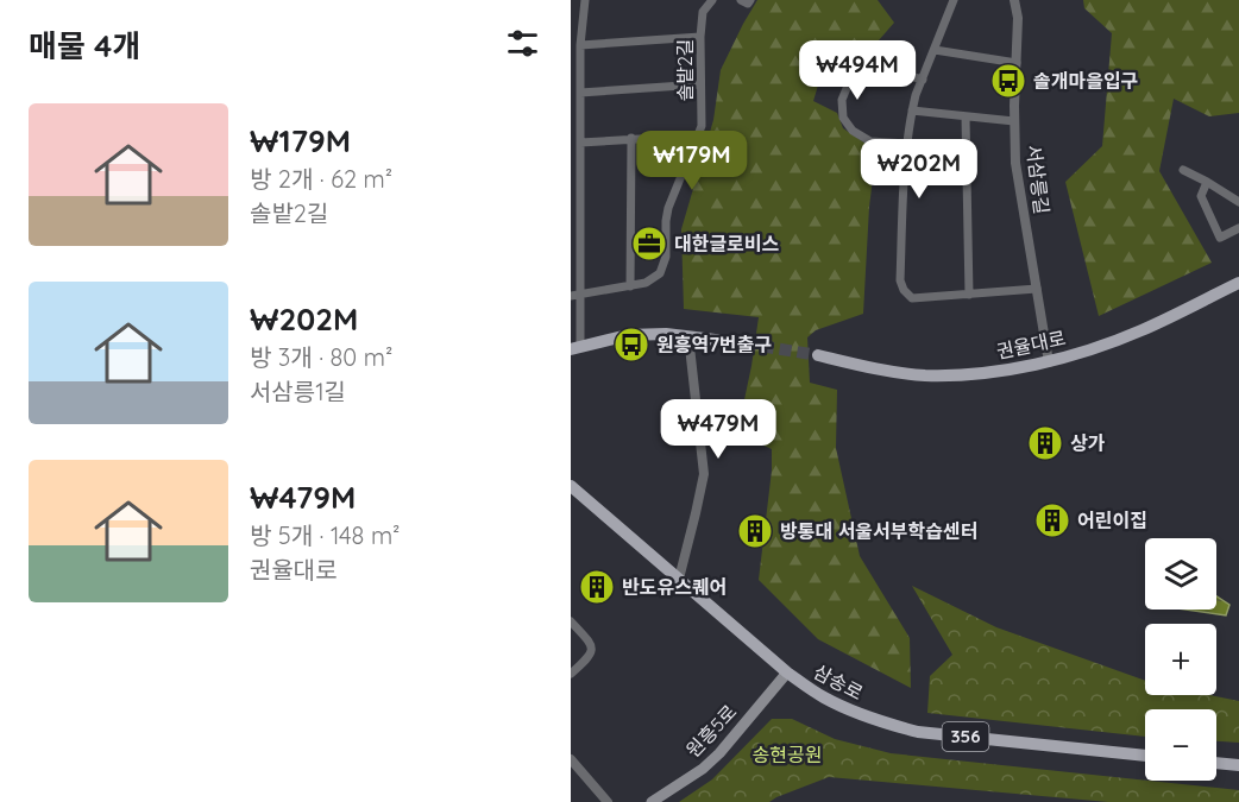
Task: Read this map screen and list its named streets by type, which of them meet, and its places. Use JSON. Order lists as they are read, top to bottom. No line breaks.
{"streets":{"main road":["권율대로","삼송로","원흥5로","356"],"street":["솔밭2길","서삼릉길"]},"crossings":[["서삼릉길","권율대로"],["삼송로","원흥5로"]],"parks":["송현공원"],"places":{"bus stop":["솔개마을입구","원흥역7번출구"],"office":["대한글로비스"],"building":["상가","어린이집","방통대 서울서부학습센터","반도유스퀘어"]},"page":{"heading":"매물 4개","price":["₩494M","₩179M","₩202M","₩479M"],"list":[{"name":"₩179M","note":"방 2개 · 62 m² · 솔밭2길"},{"name":"₩202M","note":"방 3개 · 80 m² · 서삼릉1길"},{"name":"₩479M","note":"방 5개 · 148 m² · 권율대로"}],"map_buttons":["+","−"]}}
